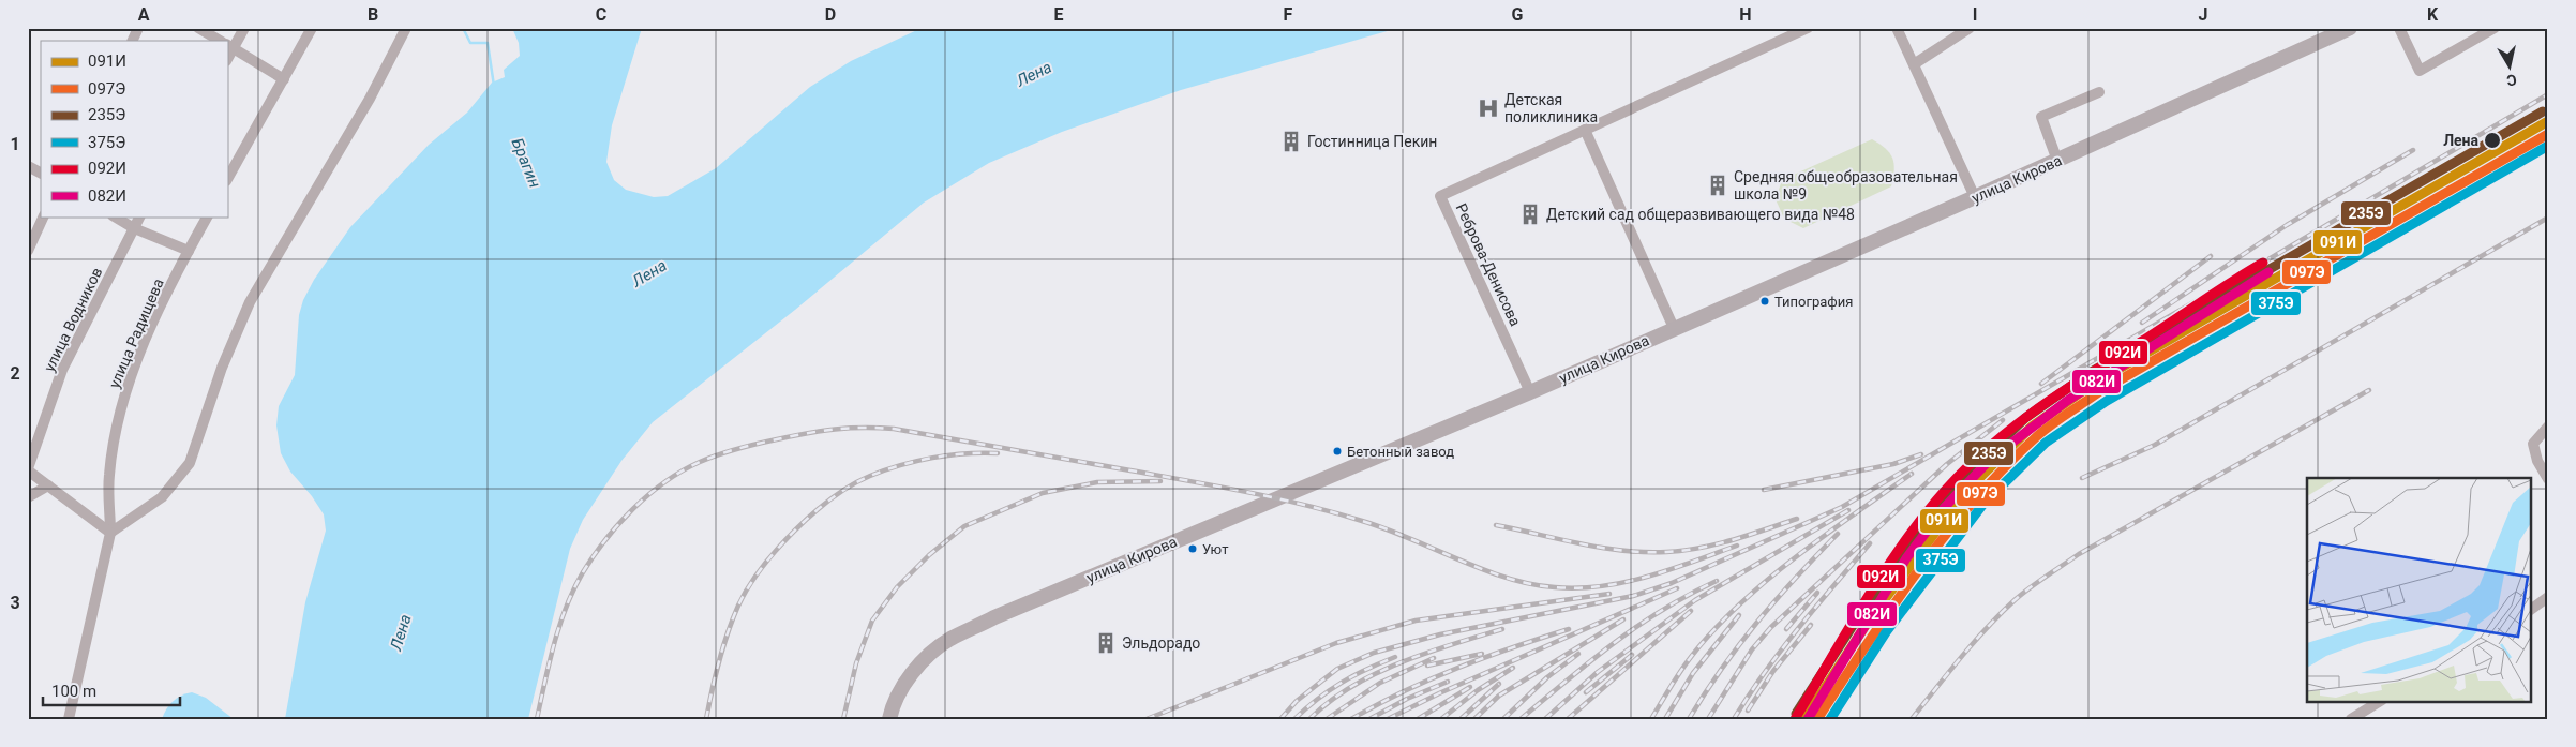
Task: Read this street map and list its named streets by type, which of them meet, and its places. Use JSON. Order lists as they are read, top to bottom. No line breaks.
{"streets":{"main road":["улица Кирова"],"street":["Реброва-Денисова","улица Водников","улица Радищева"]},"crossings":[["улица Кирова","Реброва-Денисова"]],"water":["Лена","Брагин"],"places":{"hospital":["Детская поликлиника"],"other":["Лена","Типография","Бетонный завод","Уют"],"building":["Гостинница Пекин","Средняя общеобразовательная школа №9","Детский сад общеразвивающего вида №48","Эльдорадо"]},"lines":["transit line 235Э","transit line 091И","transit line 097Э","transit line 375Э","transit line 092И","transit line 082И"],"legend":["091И","097Э","235Э","375Э","092И","082И"],"scale_bar":"100 m","north":"bottom","grid":{"columns":["A","B","C","D","E","F","G","H","I","J","K"],"rows":["1","2","3"]}}
